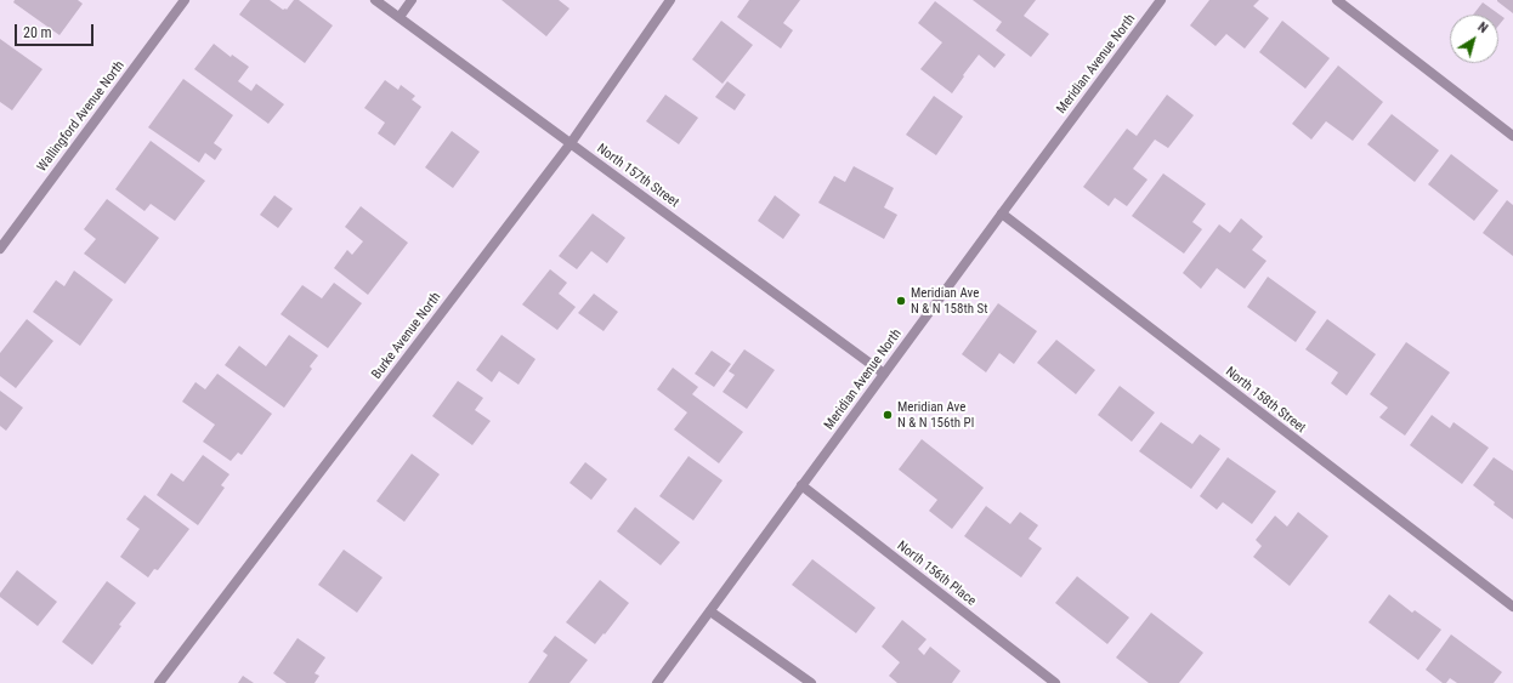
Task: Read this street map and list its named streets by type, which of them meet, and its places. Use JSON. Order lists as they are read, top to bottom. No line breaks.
{"streets":{"street":["Meridian Avenue North","Wallingford Avenue North","North 157th Street","Burke Avenue North","North 158th Street","North 156th Place"]},"crossings":[["Meridian Avenue North","North 157th Street"],["Meridian Avenue North","North 158th Street"],["Meridian Avenue North","North 156th Place"],["North 157th Street","Burke Avenue North"]],"places":["Meridian Ave N & N 158th St","Meridian Ave N & N 156th Pl"],"scale_bar":"20 m","north":"top right"}
